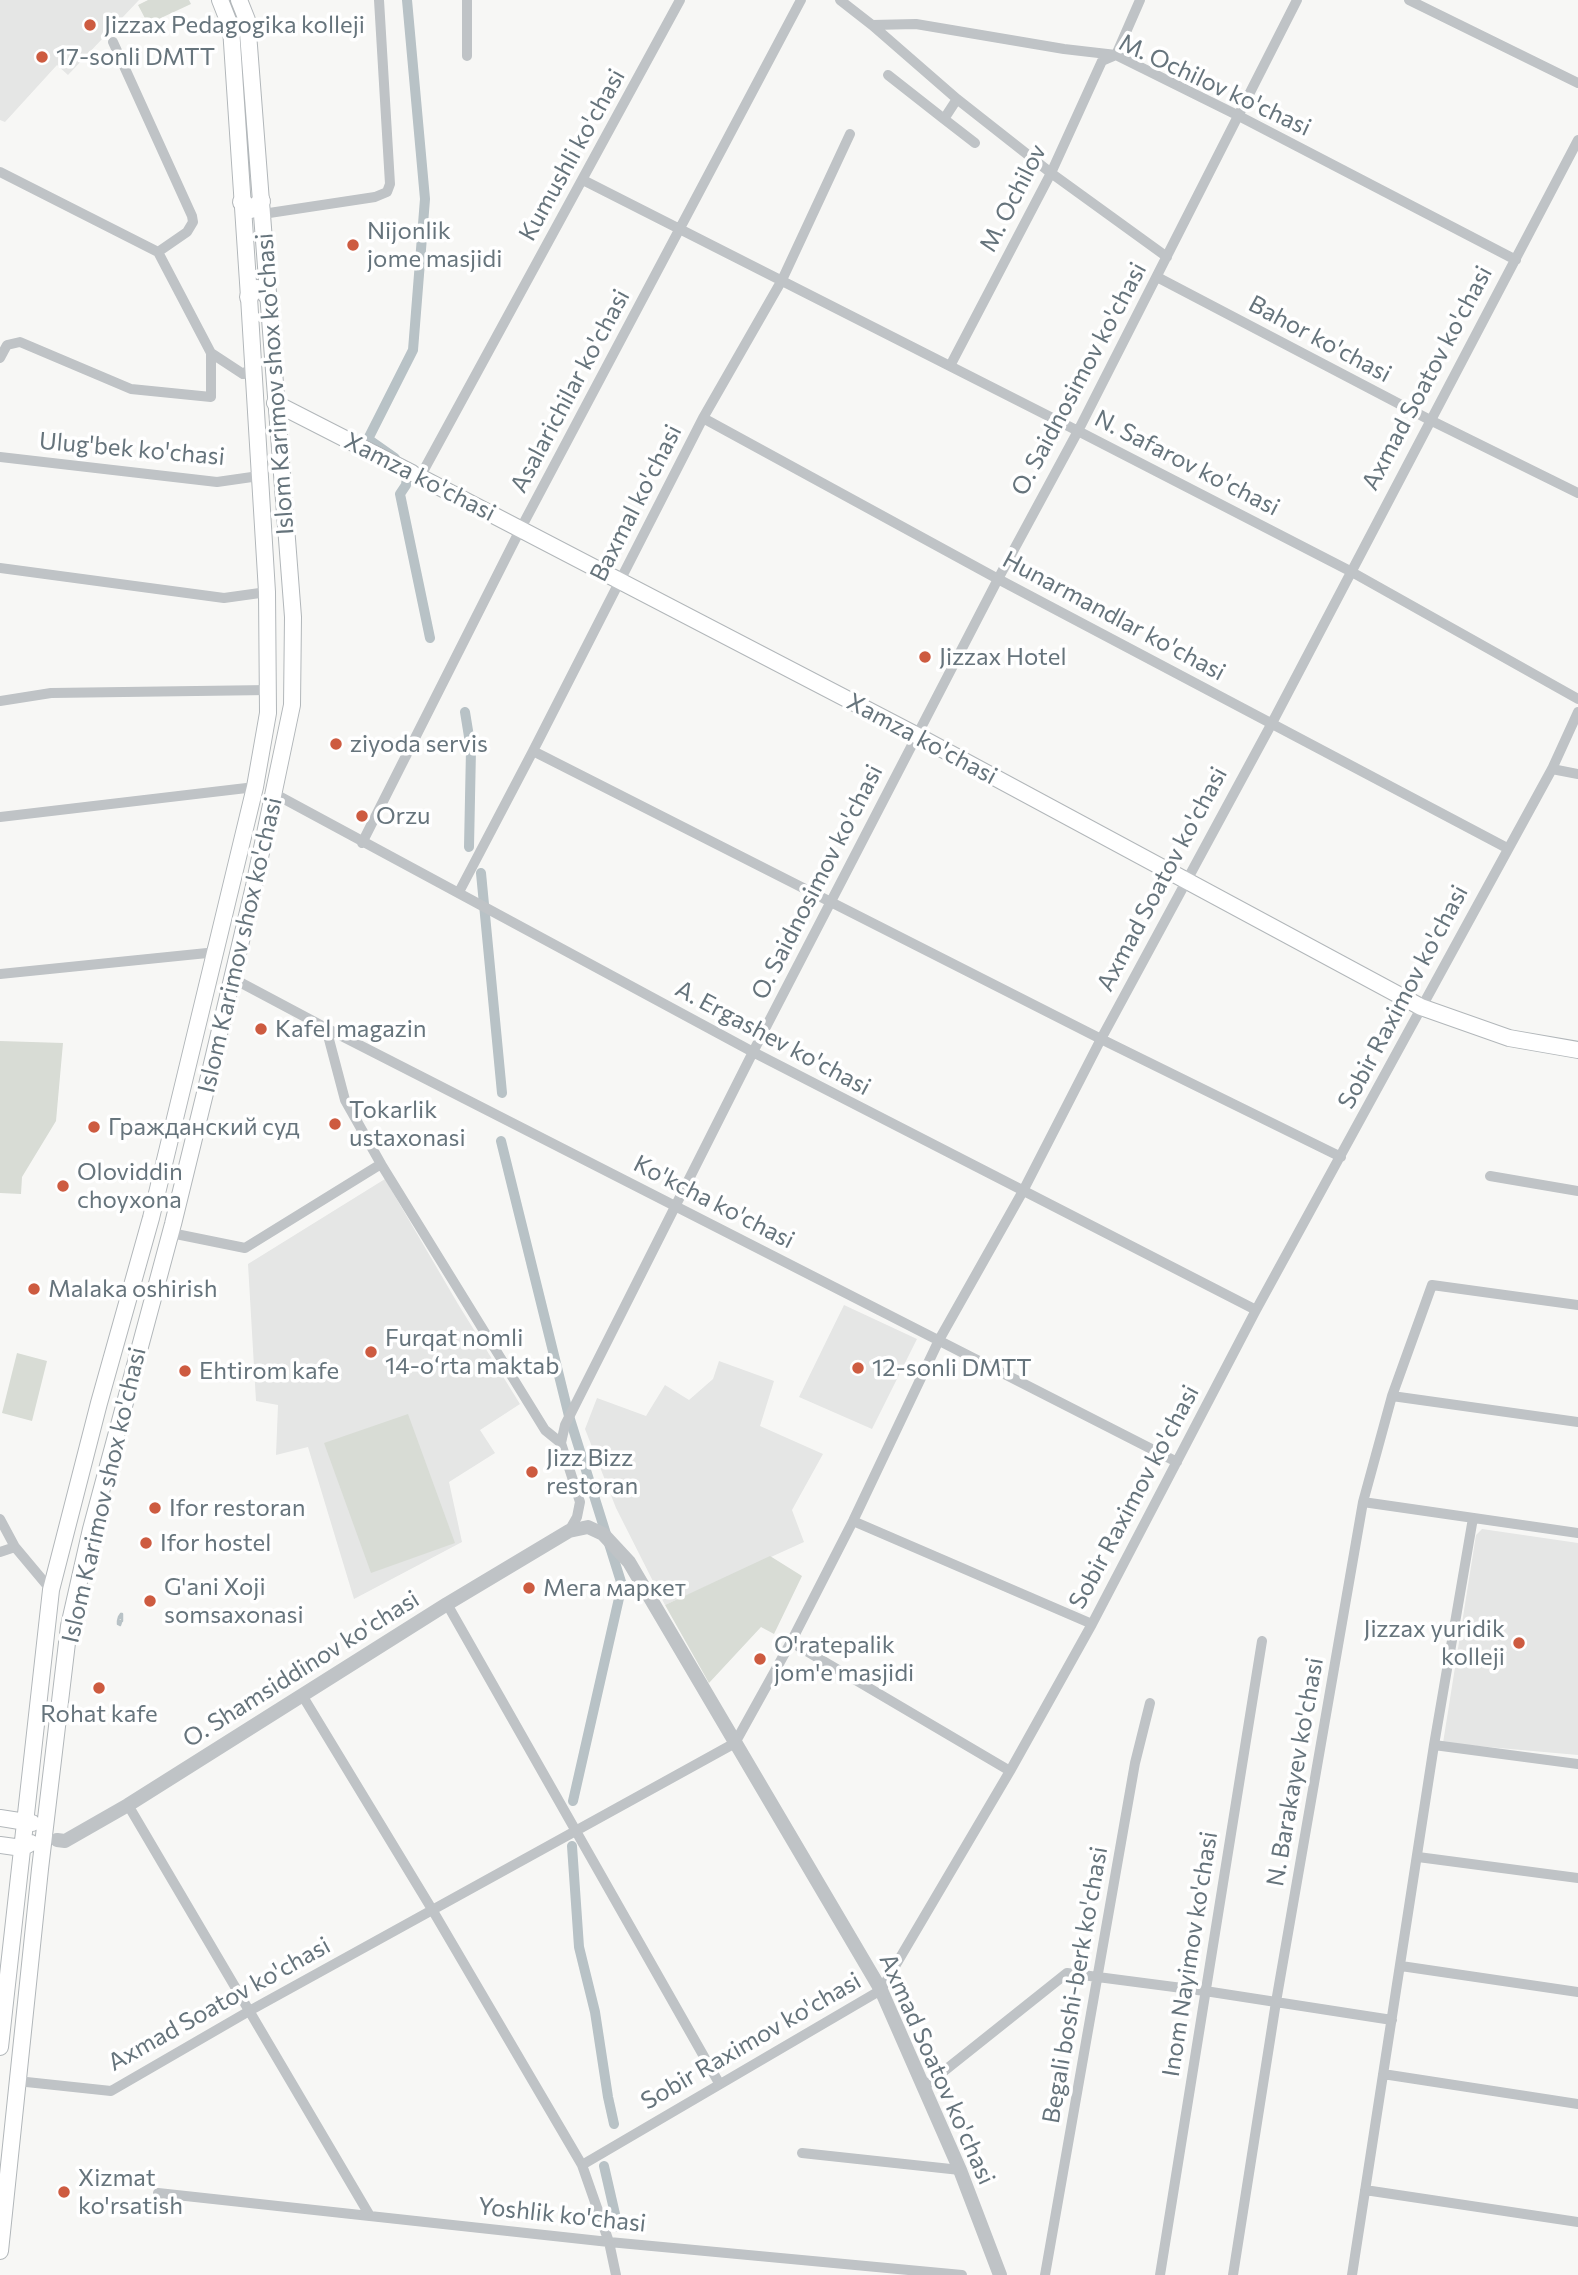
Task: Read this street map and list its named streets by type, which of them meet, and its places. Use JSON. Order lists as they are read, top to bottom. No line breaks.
{"streets":{"main road":["Islom Karimov shox ko'chasi","Xamza ko'chasi"],"street":["M. Ochilov ko'chasi","Kumushli ko'chasi","M. Ochilov","Bahor ko'chasi","Axmad Soatov ko'chasi","O. Saidnosimov ko'chasi","Asalarichilar ko'chasi","Ulug'bek ko'chasi","N. Safarov ko'chasi","Baxmal ko'chasi","Hunarmandlar ko'chasi","Sobir Raximov ko'chasi","A. Ergashev ko'chasi","Ko'kcha ko'chasi","O. Shamsiddinov ko'chasi","N. Barakayev ko'chasi","Inom Nayimov ko'chasi","Begali boshi-berk ko'chasi","Yoshlik ko'chasi"]},"crossings":[["M. Ochilov ko'chasi","M. Ochilov"],["M. Ochilov ko'chasi","Axmad Soatov ko'chasi"],["M. Ochilov ko'chasi","O. Saidnosimov ko'chasi"],["Kumushli ko'chasi","N. Safarov ko'chasi"],["Kumushli ko'chasi","Xamza ko'chasi"],["M. Ochilov","N. Safarov ko'chasi"],["Bahor ko'chasi","Axmad Soatov ko'chasi"],["Bahor ko'chasi","O. Saidnosimov ko'chasi"],["Axmad Soatov ko'chasi","Islom Karimov shox ko'chasi"],["Axmad Soatov ko'chasi","N. Safarov ko'chasi"],["Axmad Soatov ko'chasi","Xamza ko'chasi"],["Axmad Soatov ko'chasi","Hunarmandlar ko'chasi"],["Axmad Soatov ko'chasi","Sobir Raximov ko'chasi"],["Axmad Soatov ko'chasi","A. Ergashev ko'chasi"],["Axmad Soatov ko'chasi","Ko'kcha ko'chasi"],["Axmad Soatov ko'chasi","O. Shamsiddinov ko'chasi"],["O. Saidnosimov ko'chasi","N. Safarov ko'chasi"],["O. Saidnosimov ko'chasi","Xamza ko'chasi"],["O. Saidnosimov ko'chasi","Hunarmandlar ko'chasi"],["O. Saidnosimov ko'chasi","A. Ergashev ko'chasi"],["O. Saidnosimov ko'chasi","Ko'kcha ko'chasi"],["Islom Karimov shox ko'chasi","Ulug'bek ko'chasi"],["Islom Karimov shox ko'chasi","Xamza ko'chasi"],["Islom Karimov shox ko'chasi","A. Ergashev ko'chasi"],["Islom Karimov shox ko'chasi","Ko'kcha ko'chasi"],["Islom Karimov shox ko'chasi","O. Shamsiddinov ko'chasi"],["Asalarichilar ko'chasi","N. Safarov ko'chasi"],["Asalarichilar ko'chasi","Xamza ko'chasi"],["Asalarichilar ko'chasi","A. Ergashev ko'chasi"],["N. Safarov ko'chasi","Baxmal ko'chasi"],["Xamza ko'chasi","Baxmal ko'chasi"],["Xamza ko'chasi","Sobir Raximov ko'chasi"],["Baxmal ko'chasi","Hunarmandlar ko'chasi"],["Baxmal ko'chasi","A. Ergashev ko'chasi"],["Hunarmandlar ko'chasi","Sobir Raximov ko'chasi"],["Sobir Raximov ko'chasi","A. Ergashev ko'chasi"],["Sobir Raximov ko'chasi","Ko'kcha ko'chasi"]],"places":["Jizzax Pedagogika kolleji","17-sonli DMTT","Nijonlik jome masjidi","Jizzax Hotel","ziyoda servis","Orzu","Kafel magazin","Tokarlik ustaxonasi","Гражданский суд","Oloviddin choyxona","Malaka oshirish","Furqat nomli 14-oʻrta maktab","12-sonli DMTT","Ehtirom kafe","Jizz Bizz restoran","Ifor restoran","Ifor hostel","Мега маркет","G'ani Xoji somsaxonasi","Jizzax yuridik kolleji","O'ratepalik jom'e masjidi","Rohat kafe","Xizmat ko'rsatish"]}
